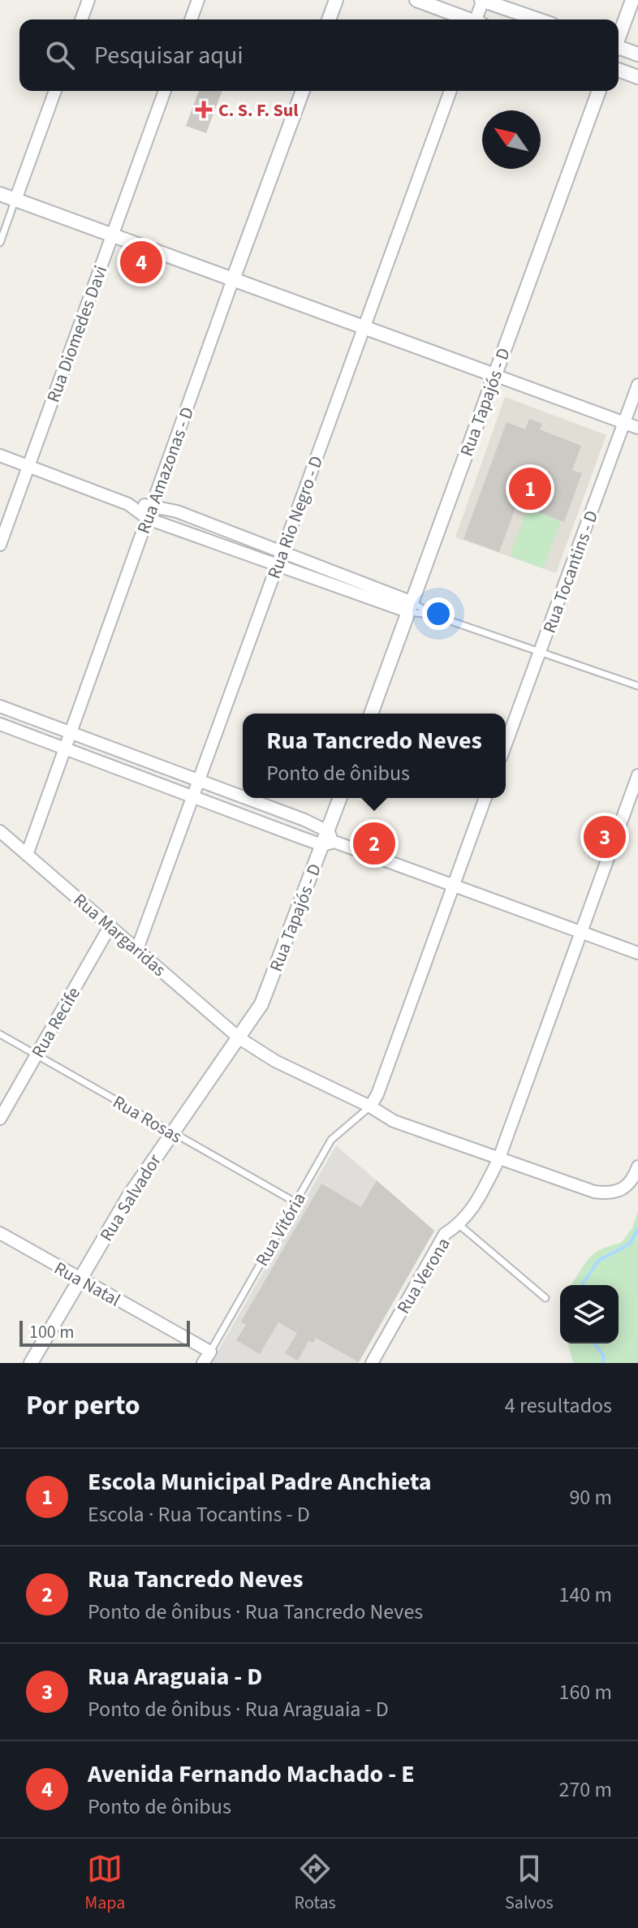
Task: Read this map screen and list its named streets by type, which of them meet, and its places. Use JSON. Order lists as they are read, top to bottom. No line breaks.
{"streets":{"street":["Rua Diomedes Davi","Rua Tapajós - D","Rua Amazonas - D","Rua Rio Negro - D","Rua Tocantins - D","Rua Margaridas","Rua Recife","Rua Salvador","Rua Vitória","Rua Verona","Rua Natal"],"lane":["Rua Rosas"]},"crossings":[["Rua Tapajós - D","Rua Margaridas"],["Rua Tapajós - D","Rua Salvador"],["Rua Amazonas - D","Rua Margaridas"],["Rua Rio Negro - D","Rua Margaridas"],["Rua Margaridas","Rua Recife"],["Rua Margaridas","Rua Salvador"],["Rua Margaridas","Rua Vitória"],["Rua Margaridas","Rua Verona"],["Rua Recife","Rua Rosas"],["Rua Rosas","Rua Salvador"],["Rua Rosas","Rua Vitória"],["Rua Salvador","Rua Natal"],["Rua Vitória","Rua Natal"]],"places":{"health":["C. S. F. Sul"]},"scale_bar":"100 m","north":"top left","page":{"search":"Pesquisar aqui","pins":["4","1","3","2"],"popup":["Rua Tancredo Neves","Ponto de ônibus"],"scale":"100 m","heading":["Por perto","4 resultados"],"list":[{"mark":"1","name":"Escola Municipal Padre Anchieta","note":"Escola · Rua Tocantins - D","value":"90 m"},{"mark":"2","name":"Rua Tancredo Neves","note":"Ponto de ônibus · Rua Tancredo Neves","value":"140 m"},{"mark":"3","name":"Rua Araguaia - D","note":"Ponto de ônibus · Rua Araguaia - D","value":"160 m"},{"mark":"4","name":"Avenida Fernando Machado - E","note":"Ponto de ônibus","value":"270 m"}],"nav":["Mapa","Rotas","Salvos"]}}
